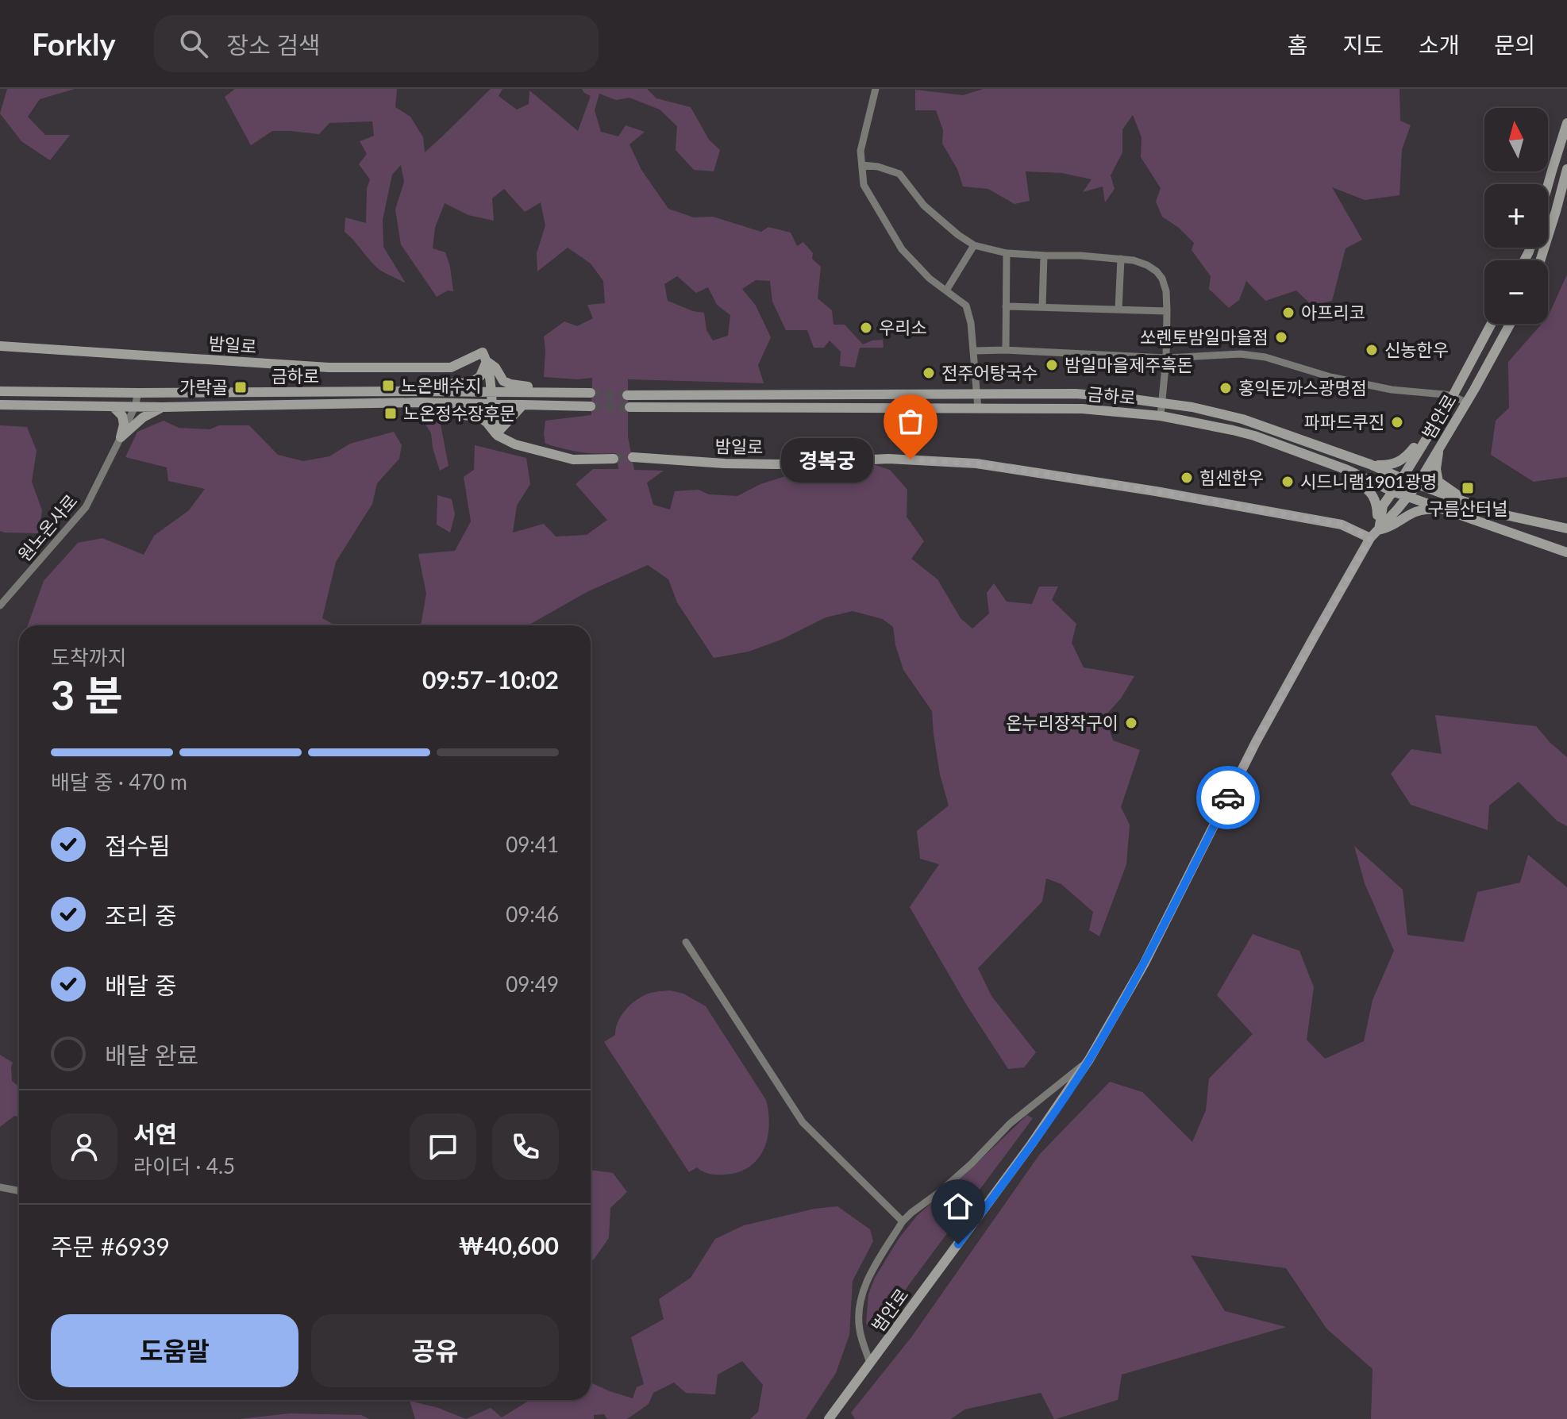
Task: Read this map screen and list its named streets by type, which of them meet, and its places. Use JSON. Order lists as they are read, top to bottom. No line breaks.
{"streets":{"main road":["밤일로","금하로","범안로"],"street":["원노온사로"]},"crossings":[["밤일로","범안로"],["금하로","범안로"],["금하로","원노온사로"]],"places":{"other":["아프리코","우리소","쏘렌토밤일마을점","신농한우","밤일마을제주흑돈","전주어탕국수","홍익돈까스광명점","파파드쿠진","경복궁","힘센한우","시드니램1901광명","온누리장작구이"],"transit":["노온배수지","가락골","노온정수장후문","구름산터널"]},"north":"top","page":{"header":"Forkly","search":"장소 검색","nav":["홈","지도","소개","문의"],"map_buttons":["+","−"],"bubble":"경복궁","heading":["3 분","도착까지","09:57–10:02"],"panel":["서연","라이더 · 4.5","주문 #6939","₩40,600"],"bar":"배달 중 · 470 m","list":[["접수됨","09:41"],["조리 중","09:46"],["배달 중","09:49"],"배달 완료"],"buttons":["도움말","공유"]}}
